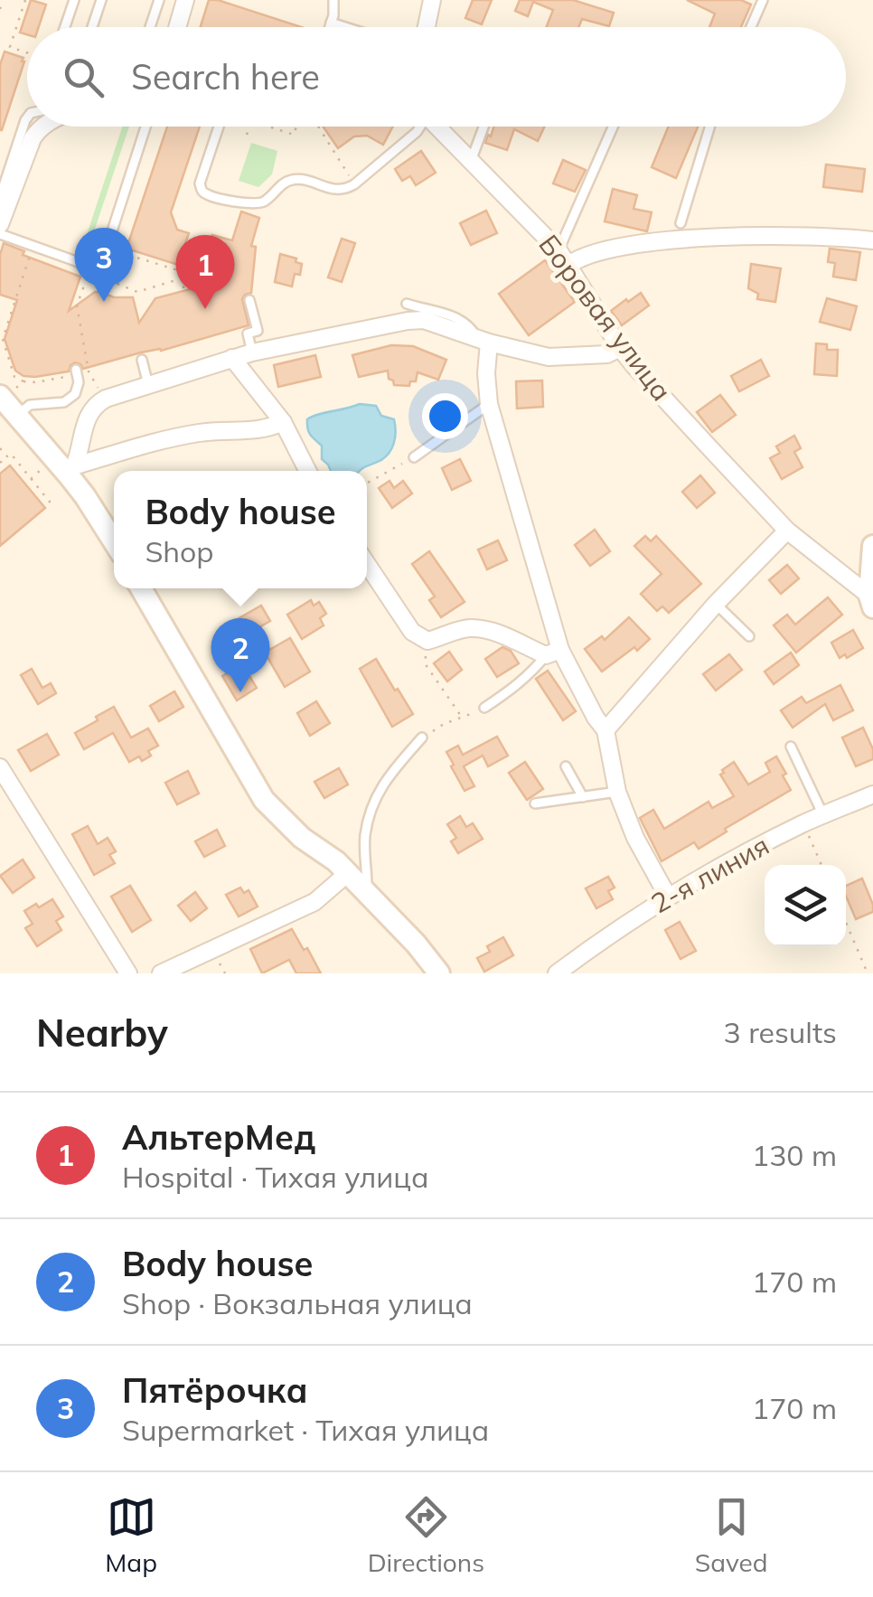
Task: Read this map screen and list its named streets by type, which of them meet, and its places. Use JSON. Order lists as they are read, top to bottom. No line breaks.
{"streets":{"street":["Боровая улица","2-я линия"]},"page":{"search":"Search here","pins":["3","1","2"],"popup":["Body house","Shop"],"heading":["Nearby","3 results"],"list":[{"mark":"1","name":"АльтерМед","note":"Hospital · Тихая улица","value":"130 m"},{"mark":"2","name":"Body house","note":"Shop · Вокзальная улица","value":"170 m"},{"mark":"3","name":"Пятёрочка","note":"Supermarket · Тихая улица","value":"170 m"}],"nav":["Map","Directions","Saved"]}}
